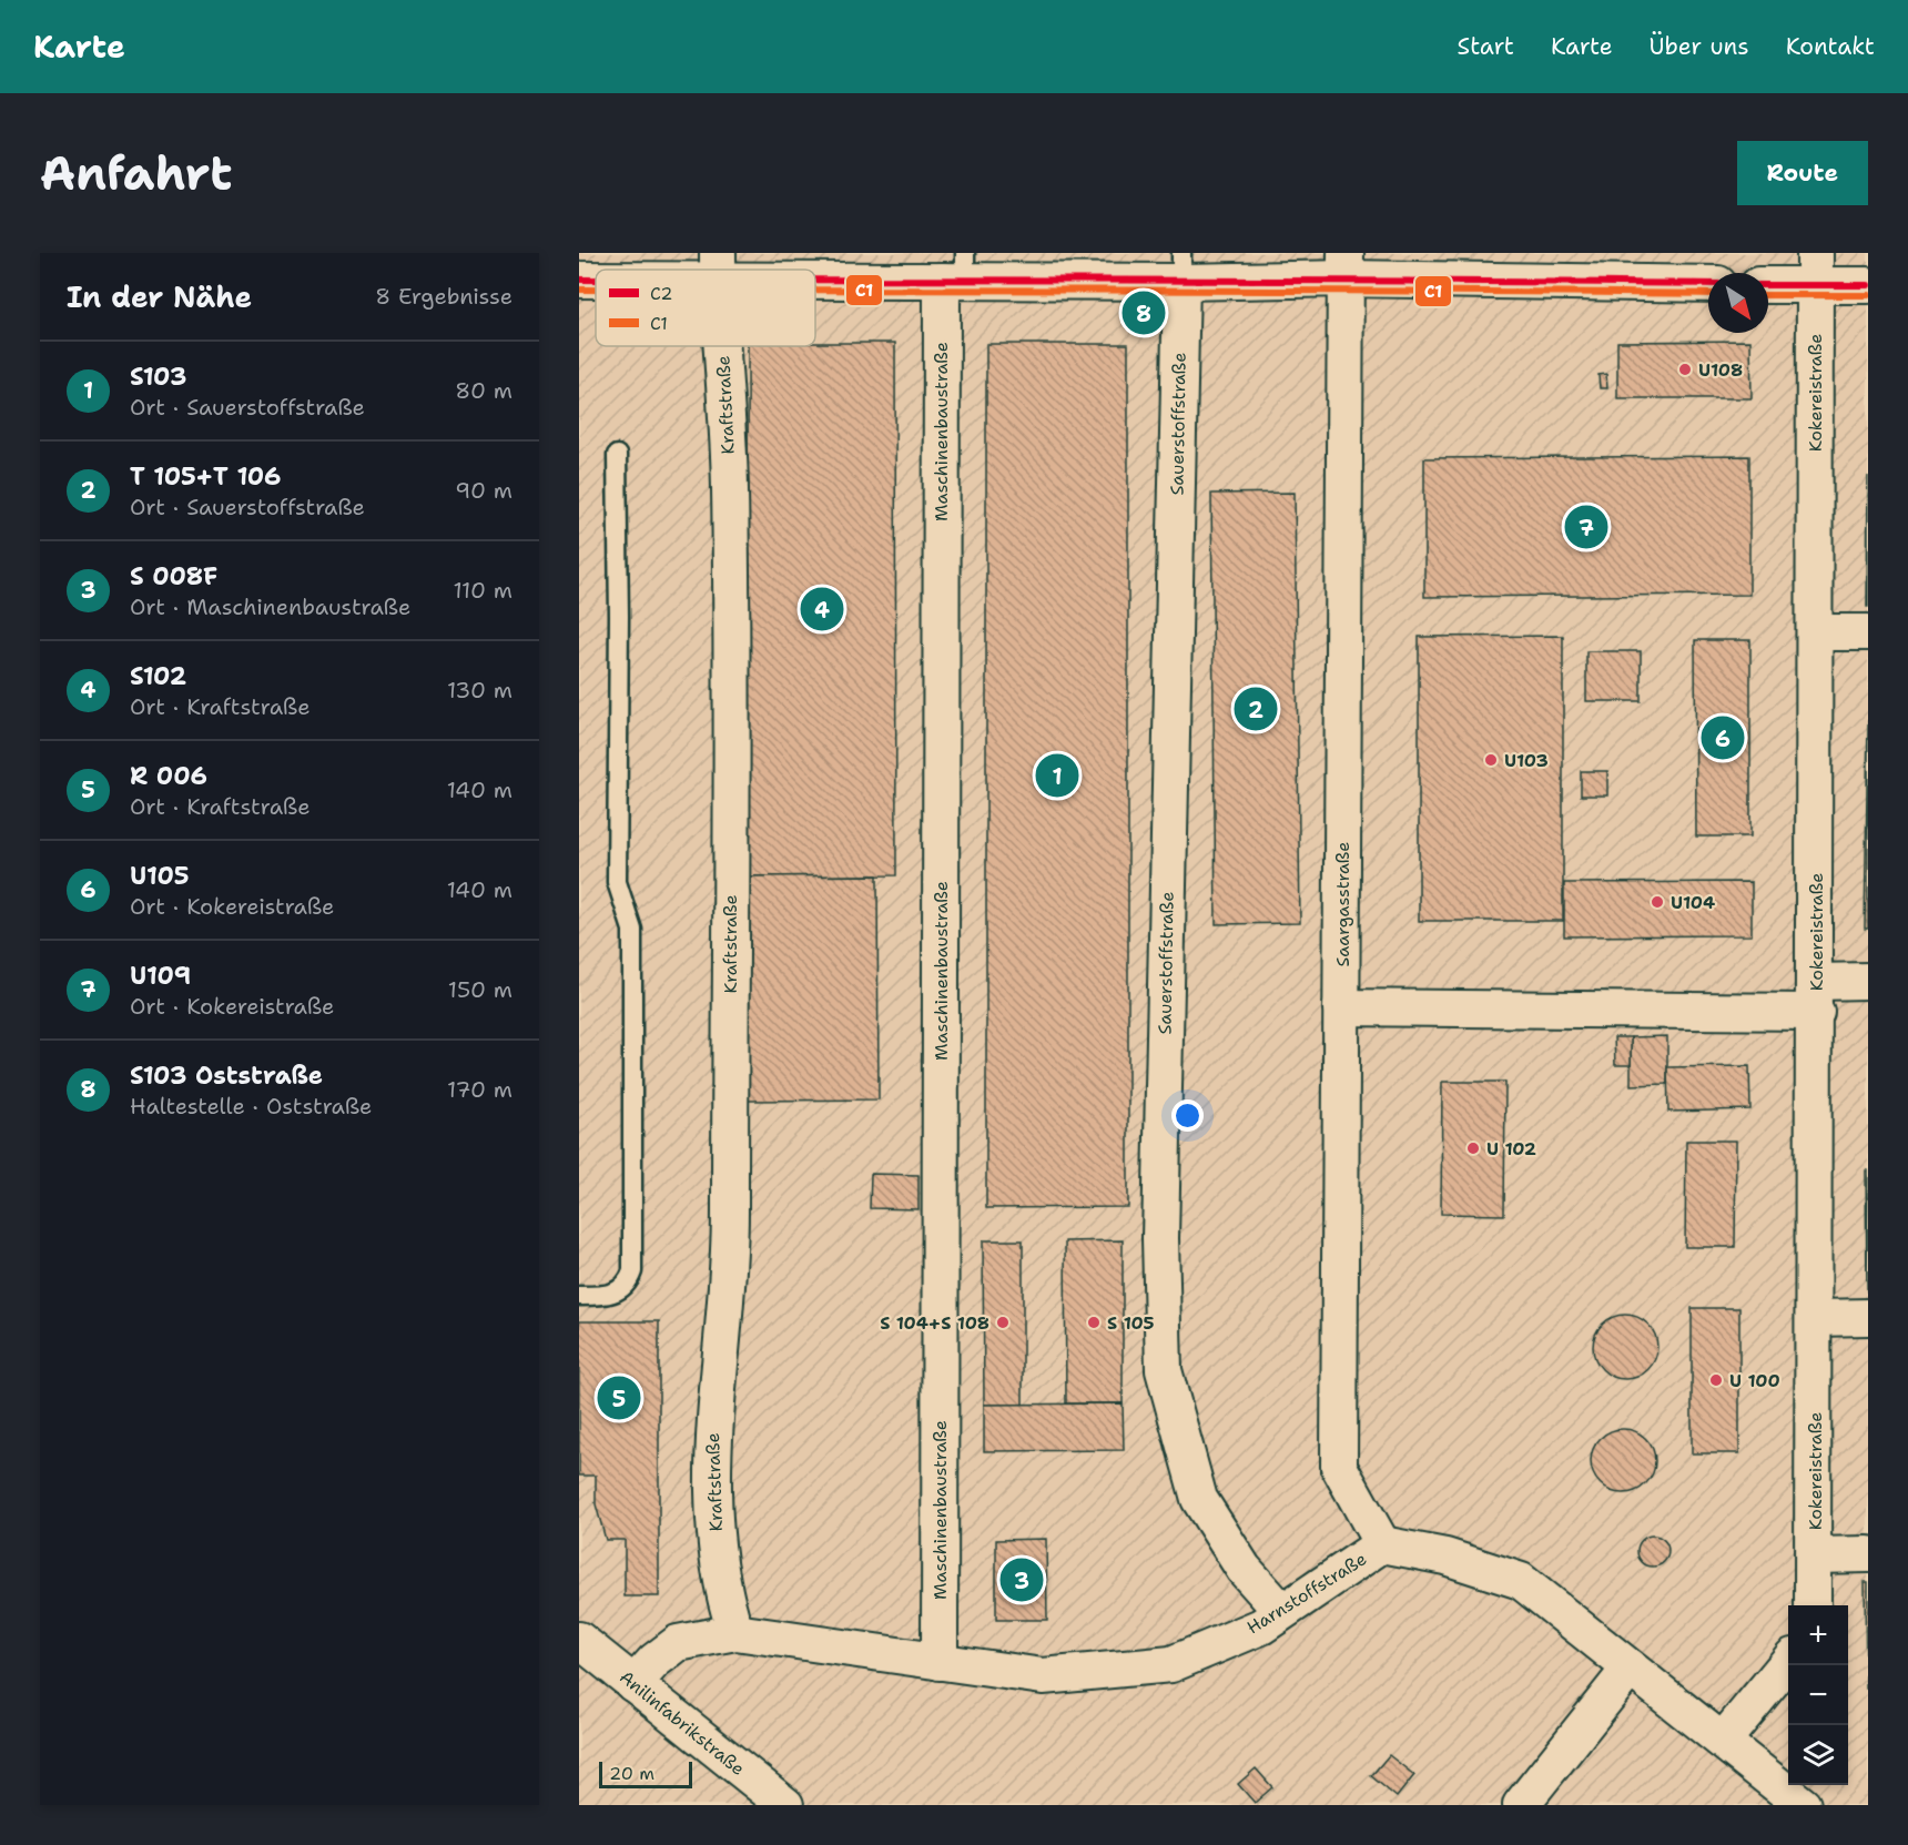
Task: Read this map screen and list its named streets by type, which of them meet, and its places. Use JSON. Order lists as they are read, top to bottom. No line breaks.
{"streets":{"street":["Kokereistraße","Kraftstraße","Sauerstoffstraße","Maschinenbaustraße","Saargasstraße","Harnstoffstraße","Anilinfabrikstraße"]},"crossings":[["Kraftstraße","Harnstoffstraße"],["Sauerstoffstraße","Harnstoffstraße"],["Maschinenbaustraße","Harnstoffstraße"],["Saargasstraße","Harnstoffstraße"],["Harnstoffstraße","Anilinfabrikstraße"]],"places":["U108","U103","U104","U 102","S 104+S 108","S 105","U 100"],"lines":["transit line C2","transit line C1"],"legend":["C2","C1"],"scale_bar":"20 m","north":"bottom right","page":{"header":"Karte","nav":["Start","Karte","Über uns","Kontakt"],"buttons":"Route","title":"Anfahrt","heading":["In der Nähe","8 Ergebnisse"],"pins":["8","7","4","2","6","1","5","3"],"list":[{"mark":"1","name":"S103","note":"Ort · Sauerstoffstraße","value":"80 m"},{"mark":"2","name":"T 105+T 106","note":"Ort · Sauerstoffstraße","value":"90 m"},{"mark":"3","name":"S 008F","note":"Ort · Maschinenbaustraße","value":"110 m"},{"mark":"4","name":"S102","note":"Ort · Kraftstraße","value":"130 m"},{"mark":"5","name":"R 006","note":"Ort · Kraftstraße","value":"140 m"},{"mark":"6","name":"U105","note":"Ort · Kokereistraße","value":"140 m"},{"mark":"7","name":"U109","note":"Ort · Kokereistraße","value":"150 m"},{"mark":"8","name":"S103 Oststraße","note":"Haltestelle · Oststraße","value":"170 m"}],"map_buttons":["+","−"],"scale":"20 m"}}
